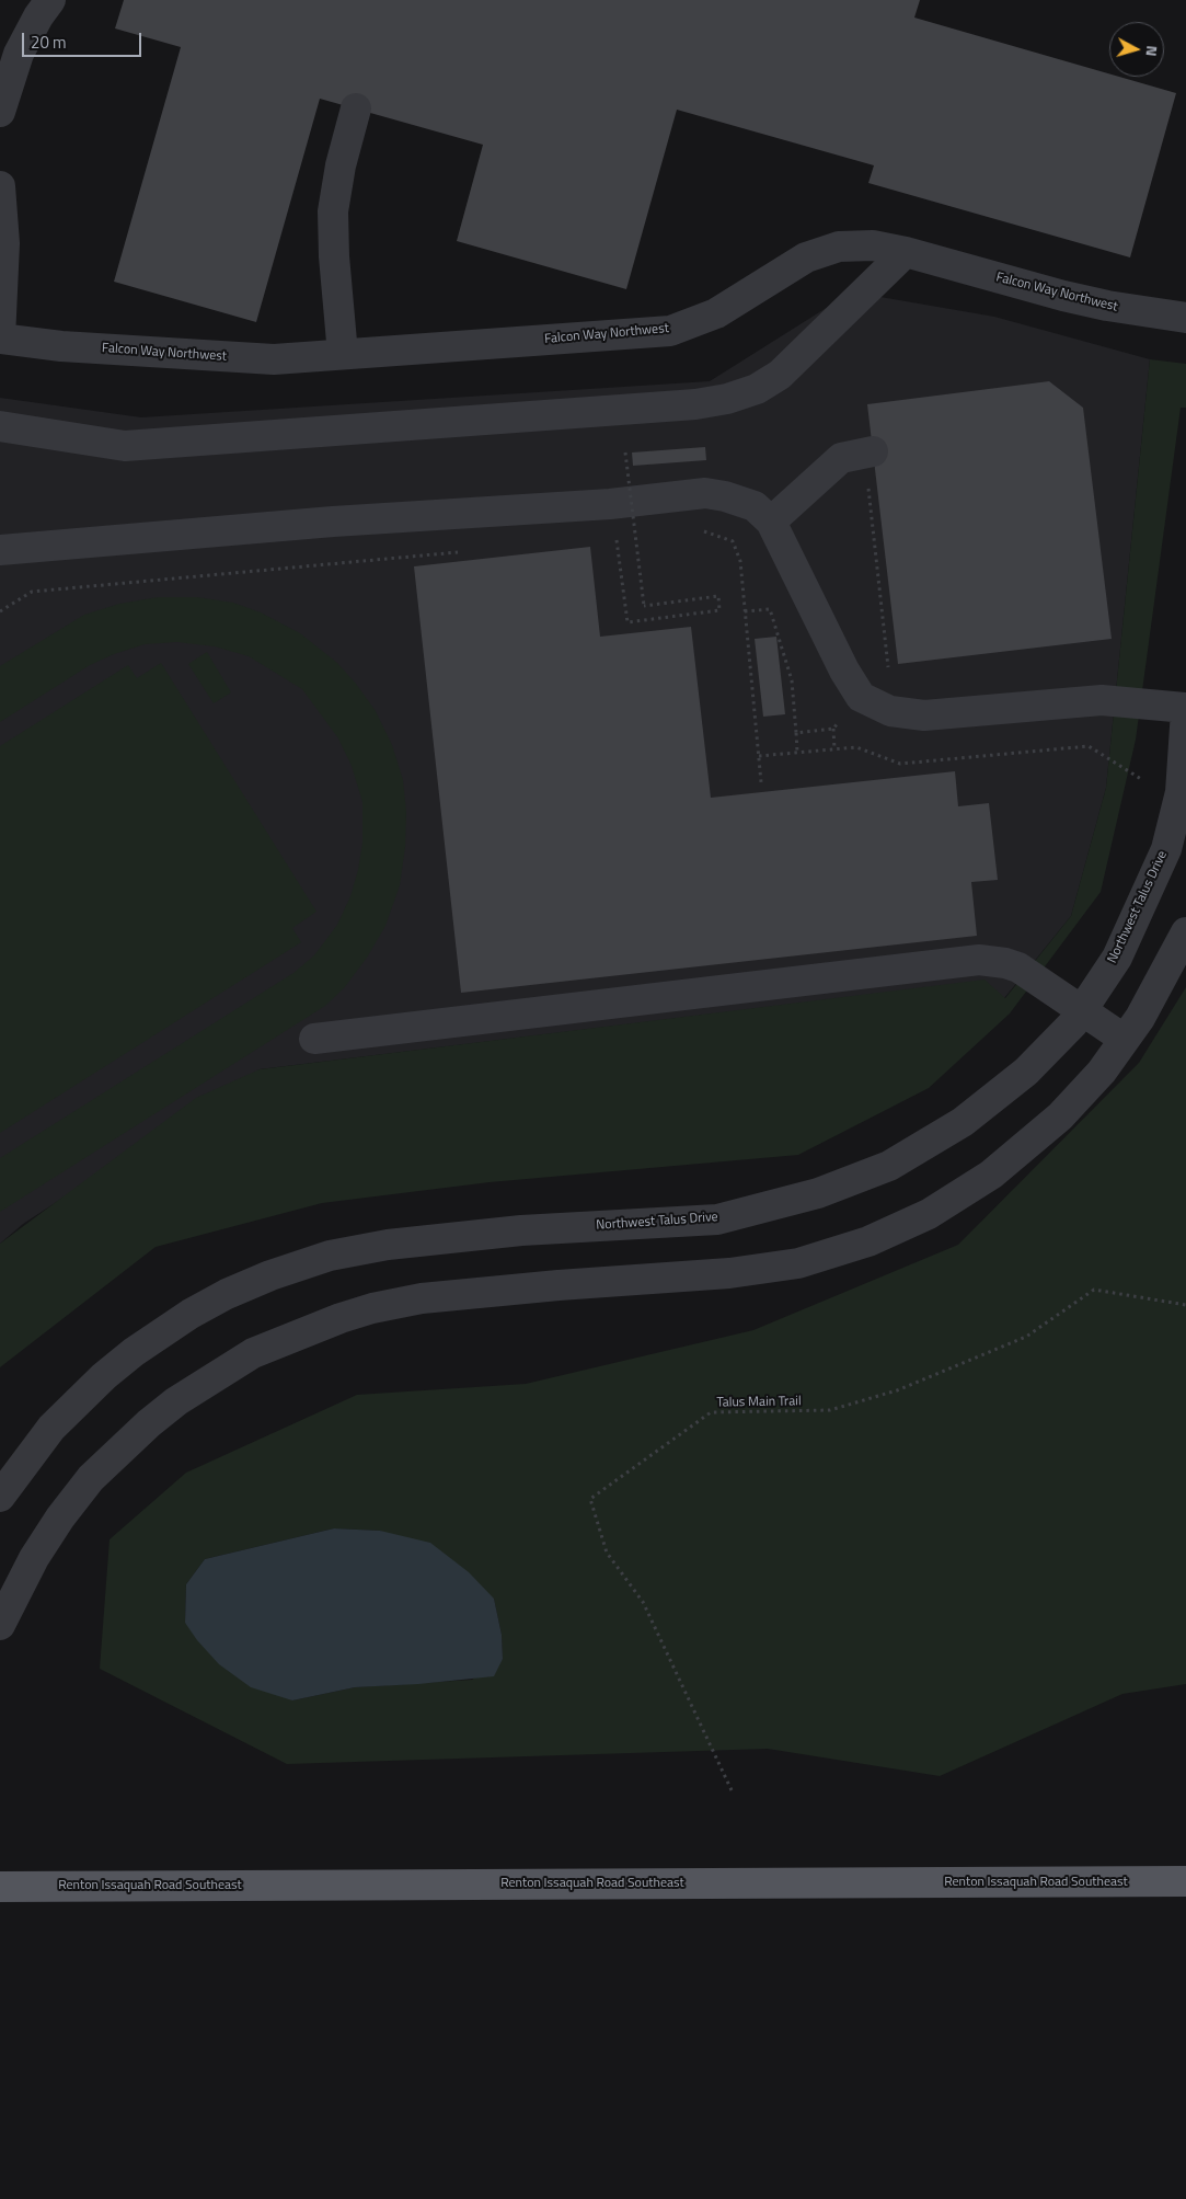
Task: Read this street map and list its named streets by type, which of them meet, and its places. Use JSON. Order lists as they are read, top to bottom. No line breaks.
{"streets":{"main road":["Renton Issaquah Road Southeast"],"street":["Falcon Way Northwest","Northwest Talus Drive"],"path":["Talus Main Trail"]},"scale_bar":"20 m","north":"right"}
